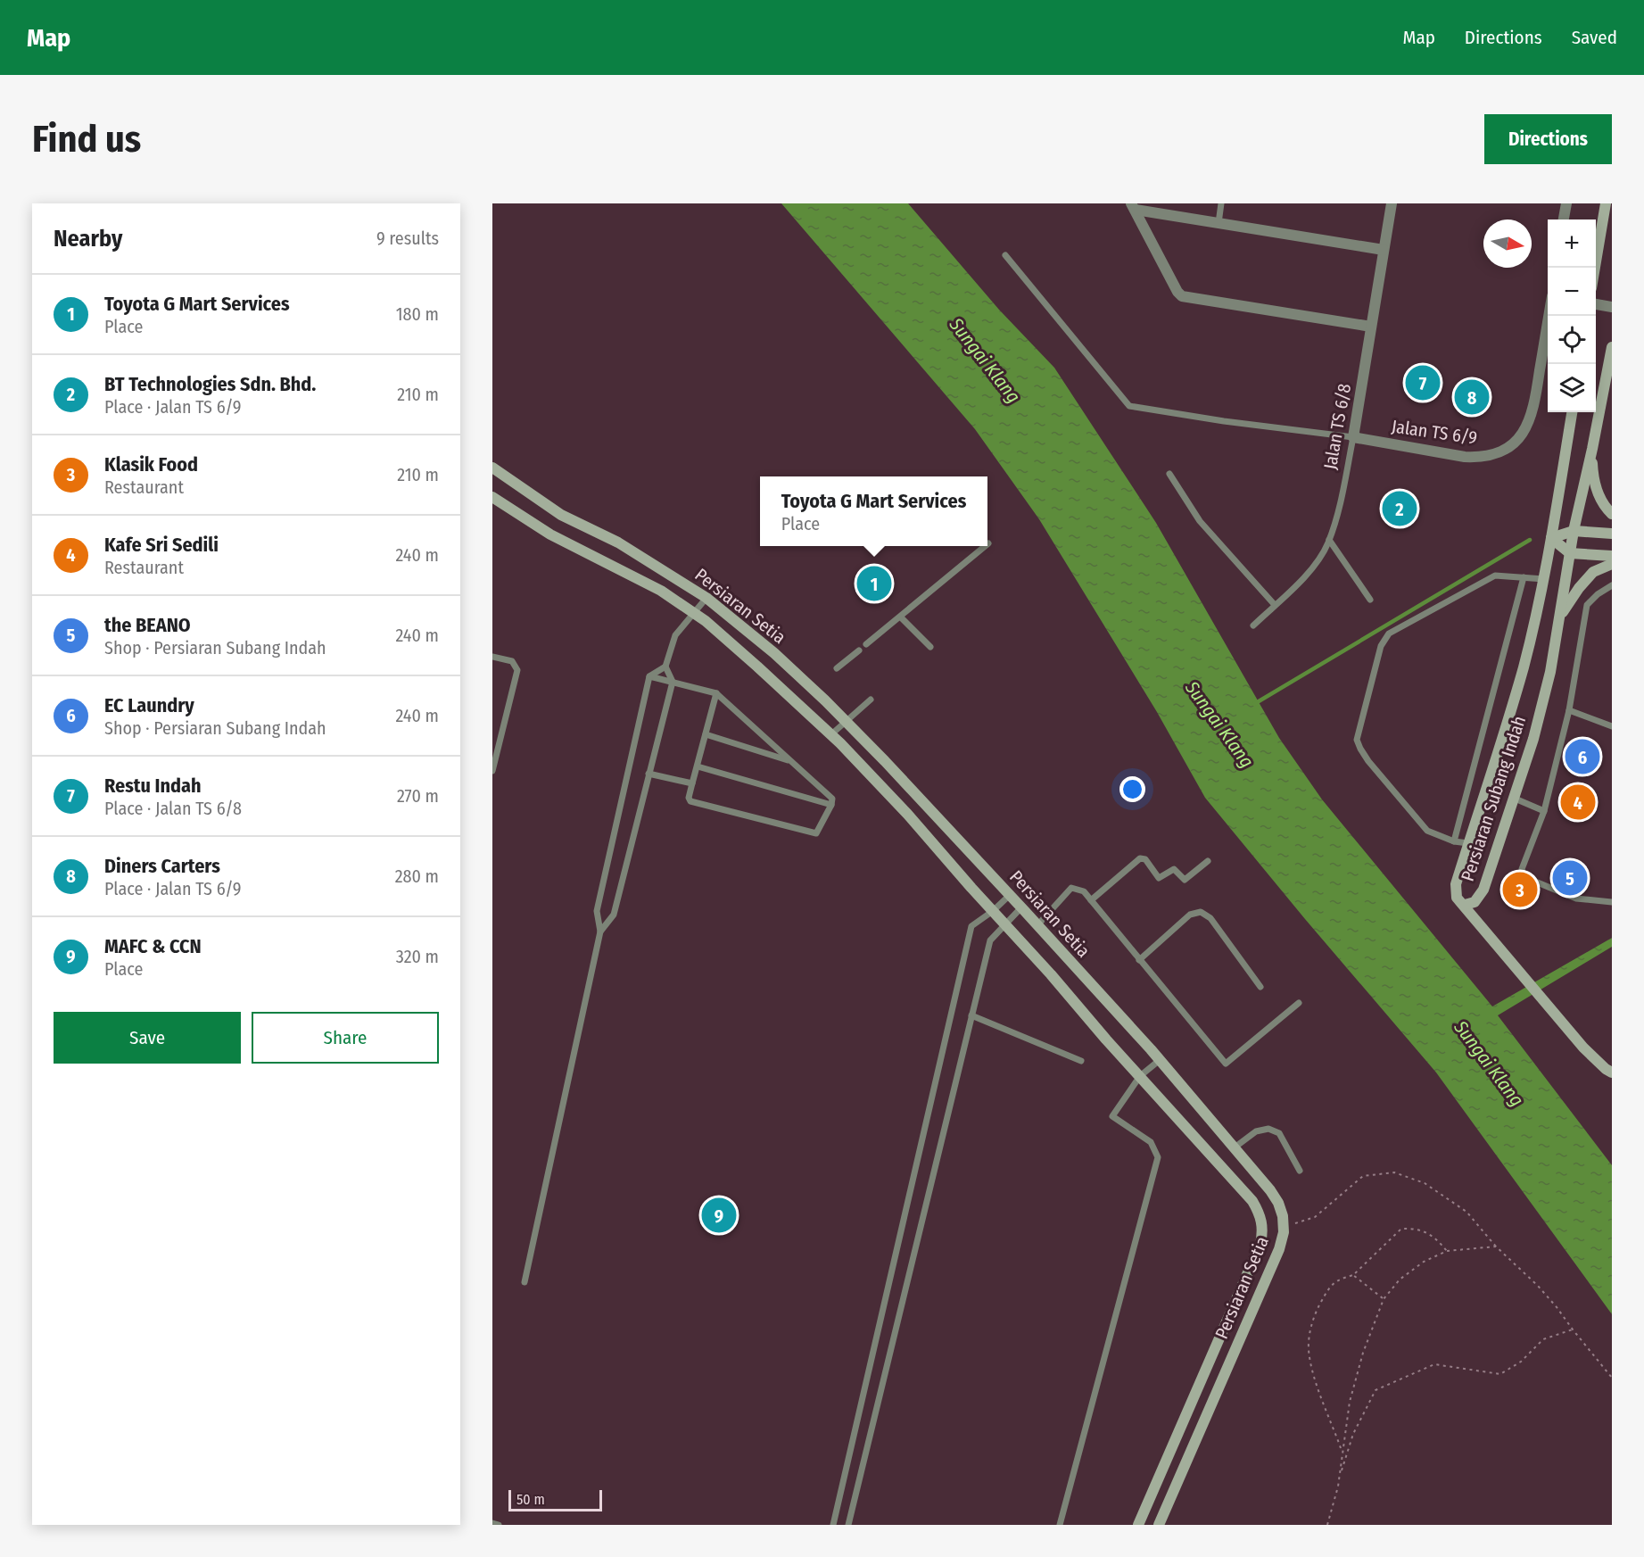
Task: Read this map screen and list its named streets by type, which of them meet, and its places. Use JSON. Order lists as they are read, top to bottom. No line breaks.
{"streets":{"street":["Jalan TS 6/8","Jalan TS 6/9","Persiaran Setia","Persiaran Subang Indah"]},"crossings":[["Jalan TS 6/8","Jalan TS 6/9"]],"water":["Sungai Klang"],"scale_bar":"50 m","north":"right","page":{"header":"Map","nav":["Map","Directions","Saved"],"buttons":["Directions",["Save","Share"]],"title":"Find us","heading":["Nearby","9 results"],"map_buttons":["+","−"],"list":[{"mark":"1","name":"Toyota G Mart Services","note":"Place","value":"180 m"},{"mark":"2","name":"BT Technologies Sdn. Bhd.","note":"Place · Jalan TS 6/9","value":"210 m"},{"mark":"3","name":"Klasik Food","note":"Restaurant","value":"210 m"},{"mark":"4","name":"Kafe Sri Sedili","note":"Restaurant","value":"240 m"},{"mark":"5","name":"the BEANO","note":"Shop · Persiaran Subang Indah","value":"240 m"},{"mark":"6","name":"EC Laundry","note":"Shop · Persiaran Subang Indah","value":"240 m"},{"mark":"7","name":"Restu Indah","note":"Place · Jalan TS 6/8","value":"270 m"},{"mark":"8","name":"Diners Carters","note":"Place · Jalan TS 6/9","value":"280 m"},{"mark":"9","name":"MAFC & CCN","note":"Place","value":"320 m"}],"pins":["7","8","2","1","6","4","5","3","9"],"popup":["Toyota G Mart Services","Place"],"scale":"50 m"}}
